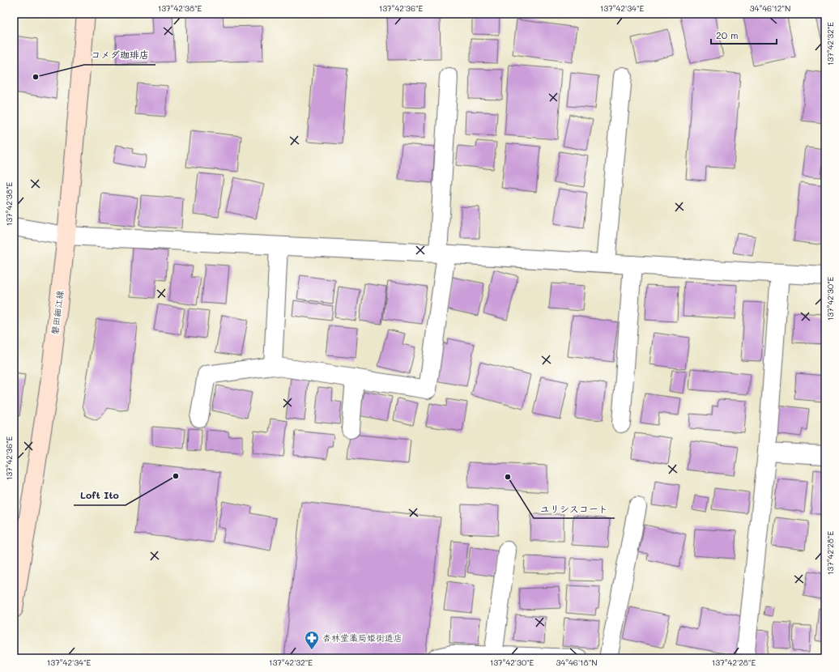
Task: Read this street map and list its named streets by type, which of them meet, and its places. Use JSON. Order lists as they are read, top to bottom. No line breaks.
{"streets":{"main road":["磐田細江線"]},"places":{"other":["コメダ珈琲店","Loft Ito","ユリシスコート"],"pharmacy":["杏林堂薬局姫街道店"]},"scale_bar":"20 m","coordinates":["137°42'38\"E","137°42'36\"E","137°42'34\"E","34°46'12\"N","137°42'32\"E","137°42'30\"E","137°42'28\"E","34°46'18\"N"]}
